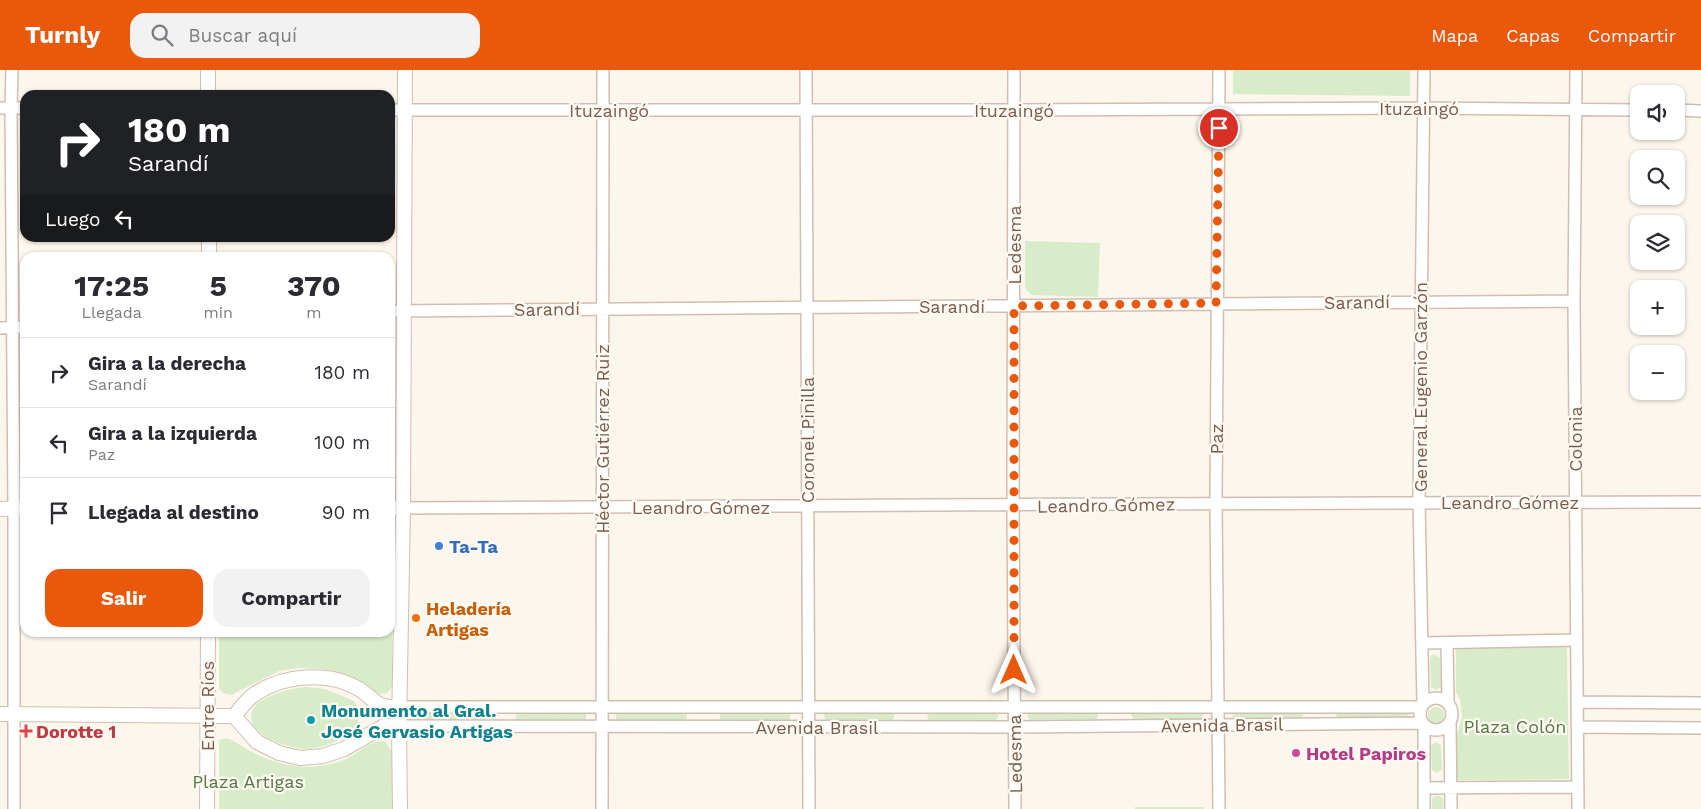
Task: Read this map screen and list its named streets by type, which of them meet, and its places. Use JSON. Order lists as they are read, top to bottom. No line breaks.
{"streets":{"street":["Ituzaingó","Ledesma","Sarandí","General Eugenio Garzón","Héctor Gutiérrez Ruiz","Paz","Colonia","Coronel Pinilla","Leandro Gómez","Entre Ríos","Avenida Brasil"]},"crossings":[["Ituzaingó","Ledesma"],["Ituzaingó","General Eugenio Garzón"],["Ituzaingó","Héctor Gutiérrez Ruiz"],["Ituzaingó","Paz"],["Ituzaingó","Colonia"],["Ituzaingó","Coronel Pinilla"],["Ledesma","Sarandí"],["Ledesma","Leandro Gómez"],["Ledesma","Avenida Brasil"],["Sarandí","General Eugenio Garzón"],["Sarandí","Héctor Gutiérrez Ruiz"],["Sarandí","Paz"],["Sarandí","Colonia"],["Sarandí","Coronel Pinilla"],["General Eugenio Garzón","Leandro Gómez"],["General Eugenio Garzón","Avenida Brasil"],["Héctor Gutiérrez Ruiz","Leandro Gómez"],["Héctor Gutiérrez Ruiz","Avenida Brasil"],["Paz","Leandro Gómez"],["Paz","Avenida Brasil"],["Colonia","Leandro Gómez"],["Coronel Pinilla","Leandro Gómez"],["Coronel Pinilla","Avenida Brasil"]],"parks":["Plaza Colón","Plaza Artigas"],"places":{"other":["Ta-Ta","Heladería Artigas","Monumento al Gral. José Gervasio Artigas","Hotel Papiros"],"health":["Dorotte 1"]},"page":{"header":"Turnly","search":"Buscar aquí","nav":["Mapa","Capas","Compartir"],"map_buttons":["+","−"],"turn":["180 m","Sarandí"],"then":"Luego","eta":["17:25","Llegada","5","min","370","m"],"list":[{"name":"Gira a la derecha","note":"Sarandí","value":"180 m"},{"name":"Gira a la izquierda","note":"Paz","value":"100 m"},{"name":"Llegada al destino","value":"90 m"}],"buttons":["Salir","Compartir"]}}
